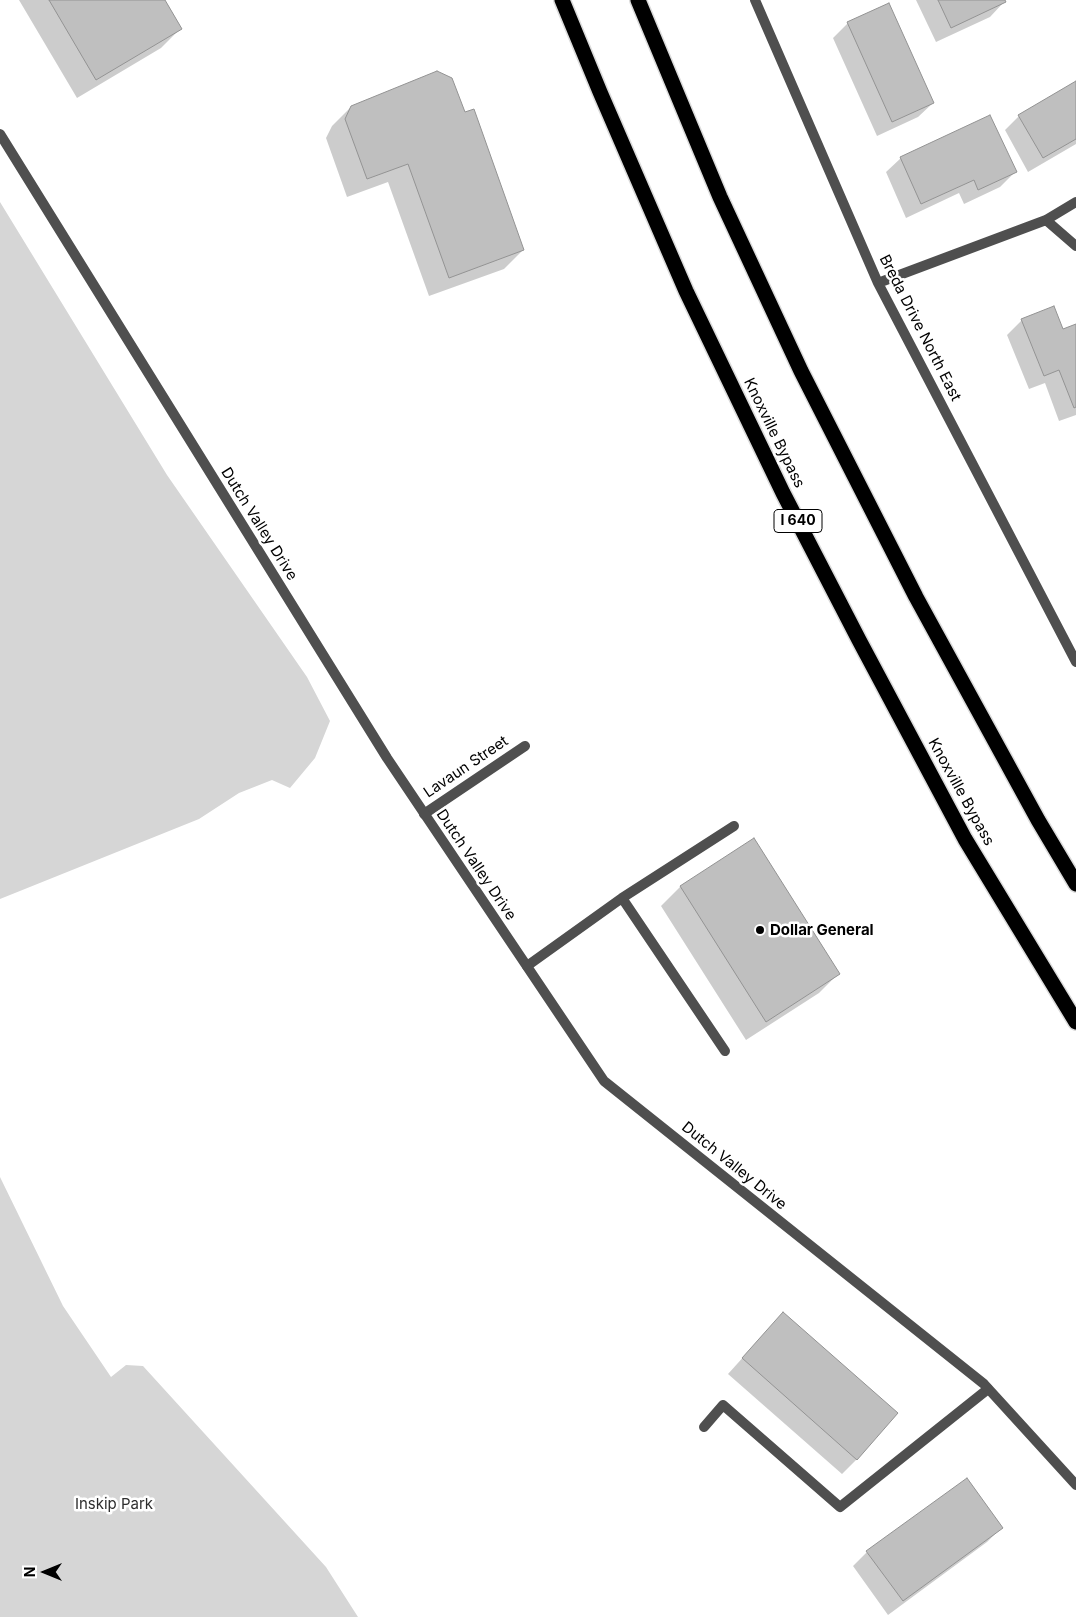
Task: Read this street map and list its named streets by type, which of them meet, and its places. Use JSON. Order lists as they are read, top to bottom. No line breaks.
{"streets":{"highway":["Knoxville Bypass","I 640"],"street":["Breda Drive North East","Dutch Valley Drive","Lavaun Street"]},"crossings":[["Dutch Valley Drive","Lavaun Street"]],"parks":["Inskip Park"],"places":["Dollar General"],"north":"left"}
